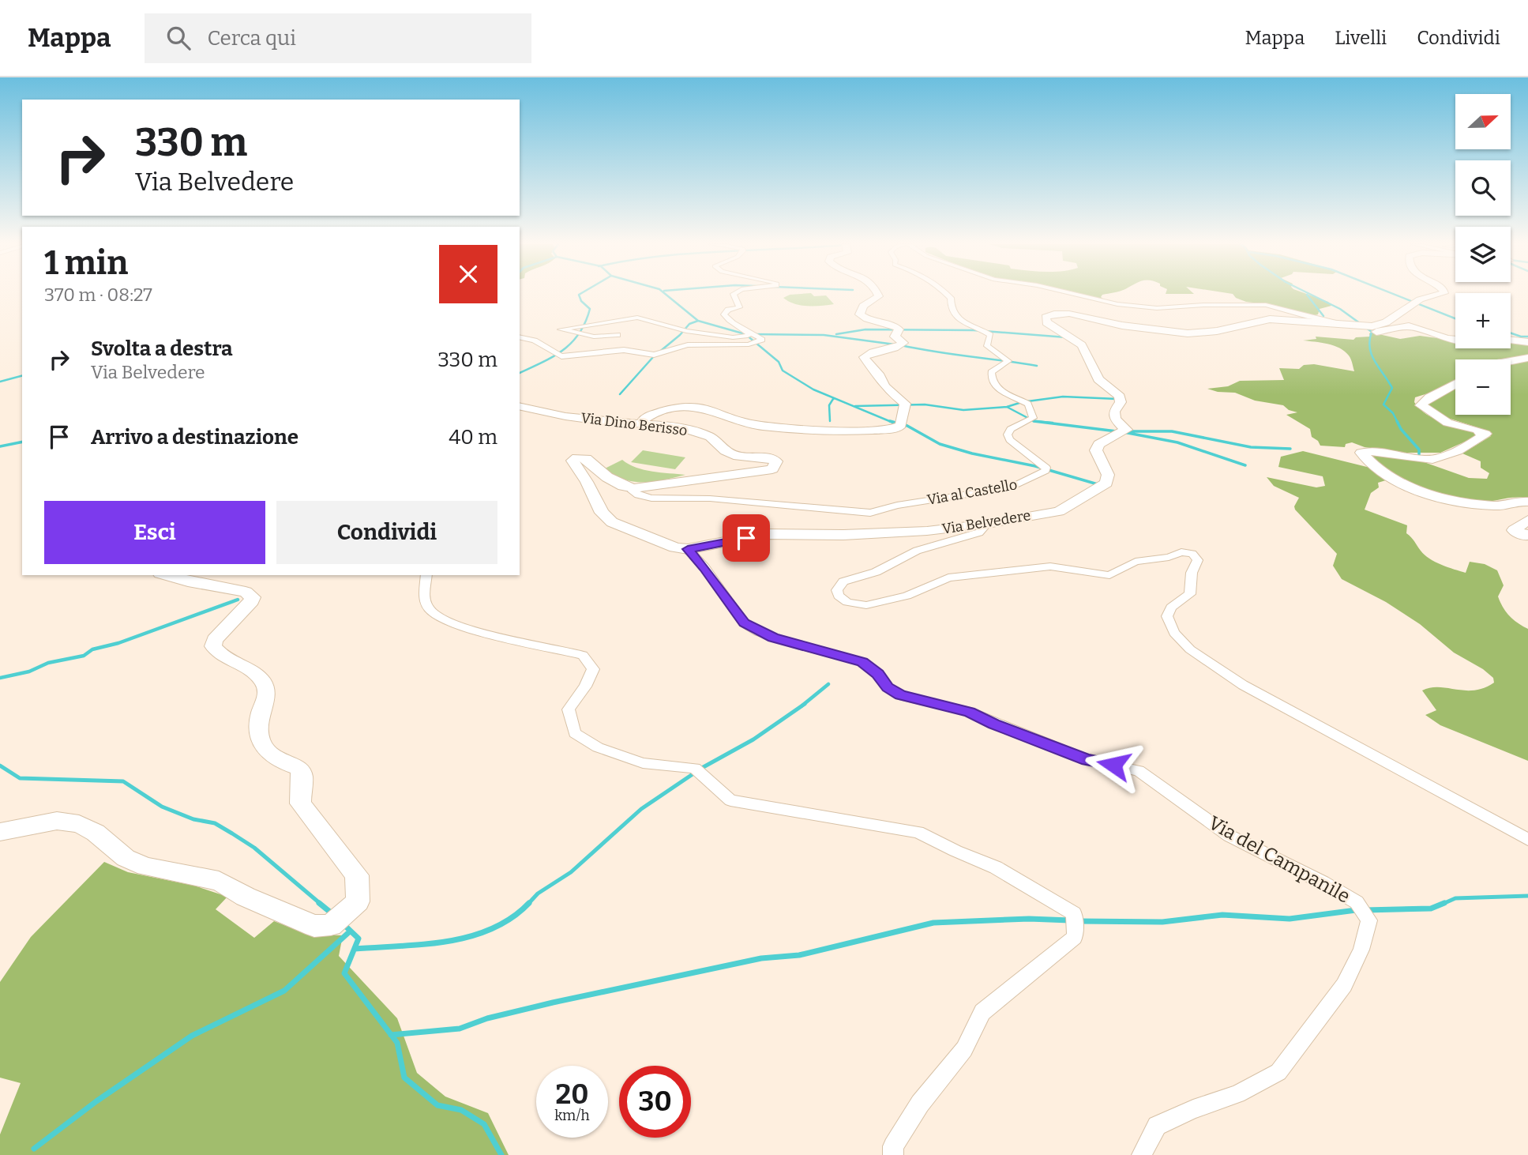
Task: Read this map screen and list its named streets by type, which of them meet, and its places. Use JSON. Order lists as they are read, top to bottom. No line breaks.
{"streets":{"street":["Via Dino Berisso","Via al Castello","Via Belvedere","Via del Campanile"]},"crossings":[["Via Dino Berisso","Via al Castello"],["Via Dino Berisso","Via Belvedere"],["Via al Castello","Via Belvedere"],["Via Belvedere","Via del Campanile"]],"north":"right","page":{"header":"Mappa","search":"Cerca qui","nav":["Mappa","Livelli","Condividi"],"map_buttons":["+","−"],"turn":["330 m","Via Belvedere"],"heading":["1 min","370 m · 08:27"],"list":[{"name":"Svolta a destra","note":"Via Belvedere","value":"330 m"},{"name":"Arrivo a destinazione","value":"40 m"}],"buttons":["Esci","Condividi"],"speed":"20 km/h","limit":"30"}}
